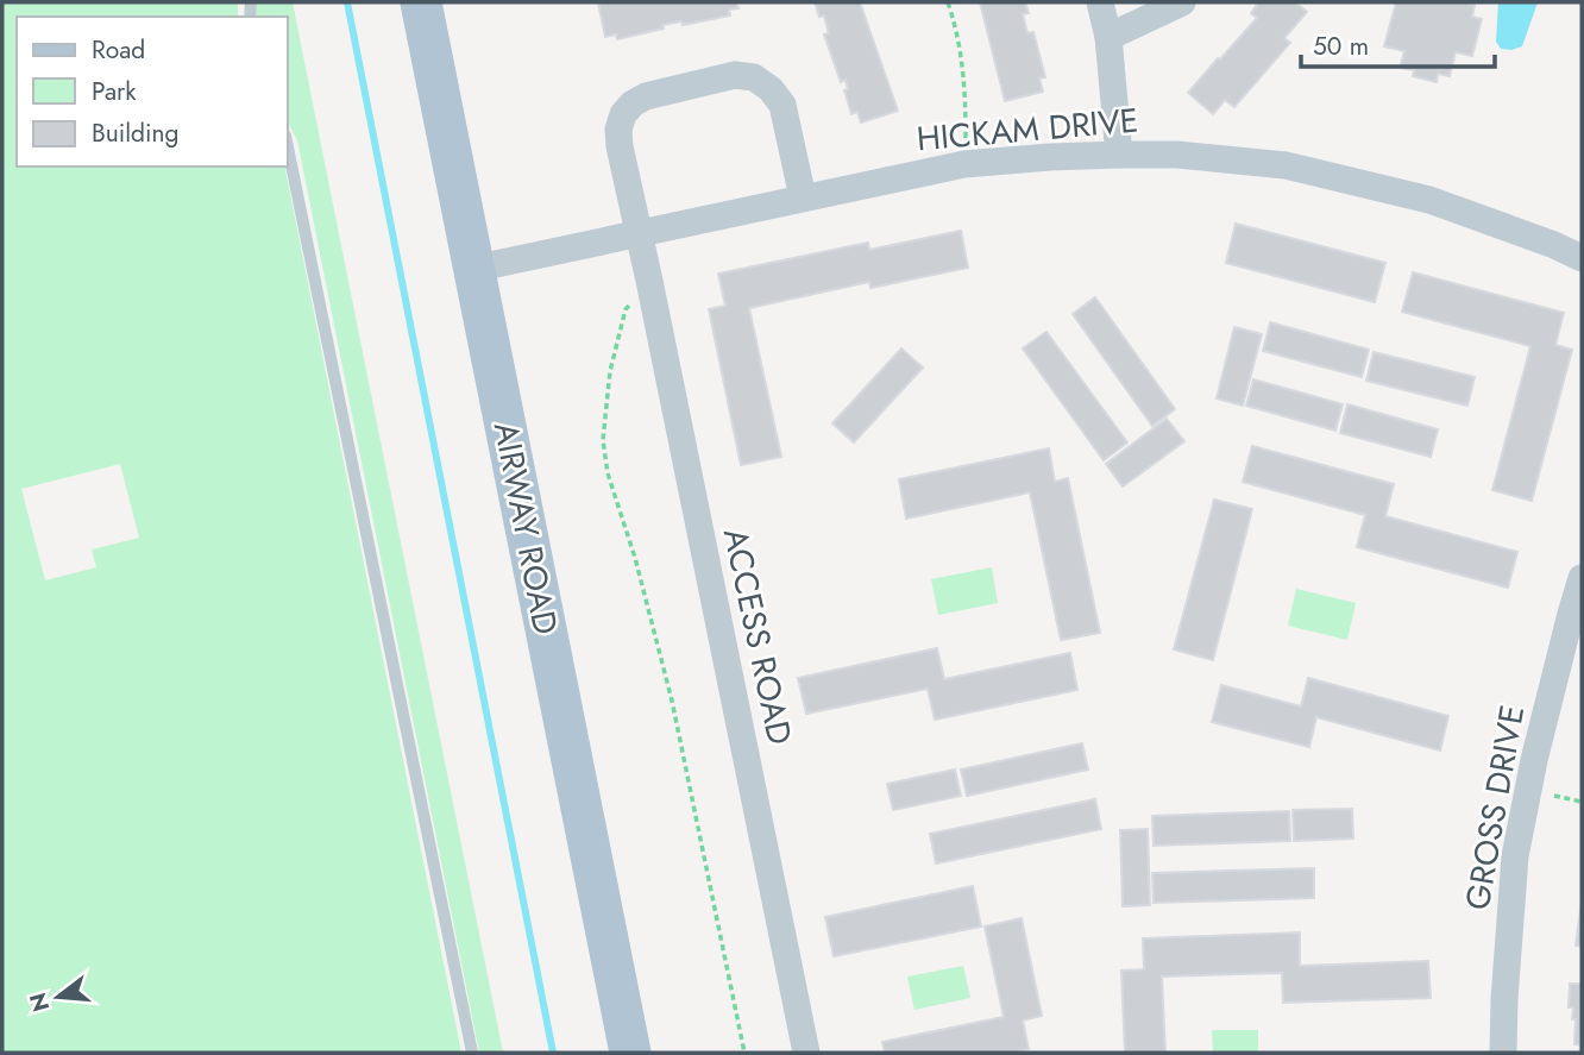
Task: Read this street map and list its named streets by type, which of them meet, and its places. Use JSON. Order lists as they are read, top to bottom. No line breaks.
{"streets":{"main road":["AIRWAY ROAD"],"street":["HICKAM DRIVE","ACCESS ROAD","GROSS DRIVE"]},"crossings":[["HICKAM DRIVE","AIRWAY ROAD"],["HICKAM DRIVE","ACCESS ROAD"]],"legend":["Road","Park","Building"],"scale_bar":"50 m","north":"left"}
